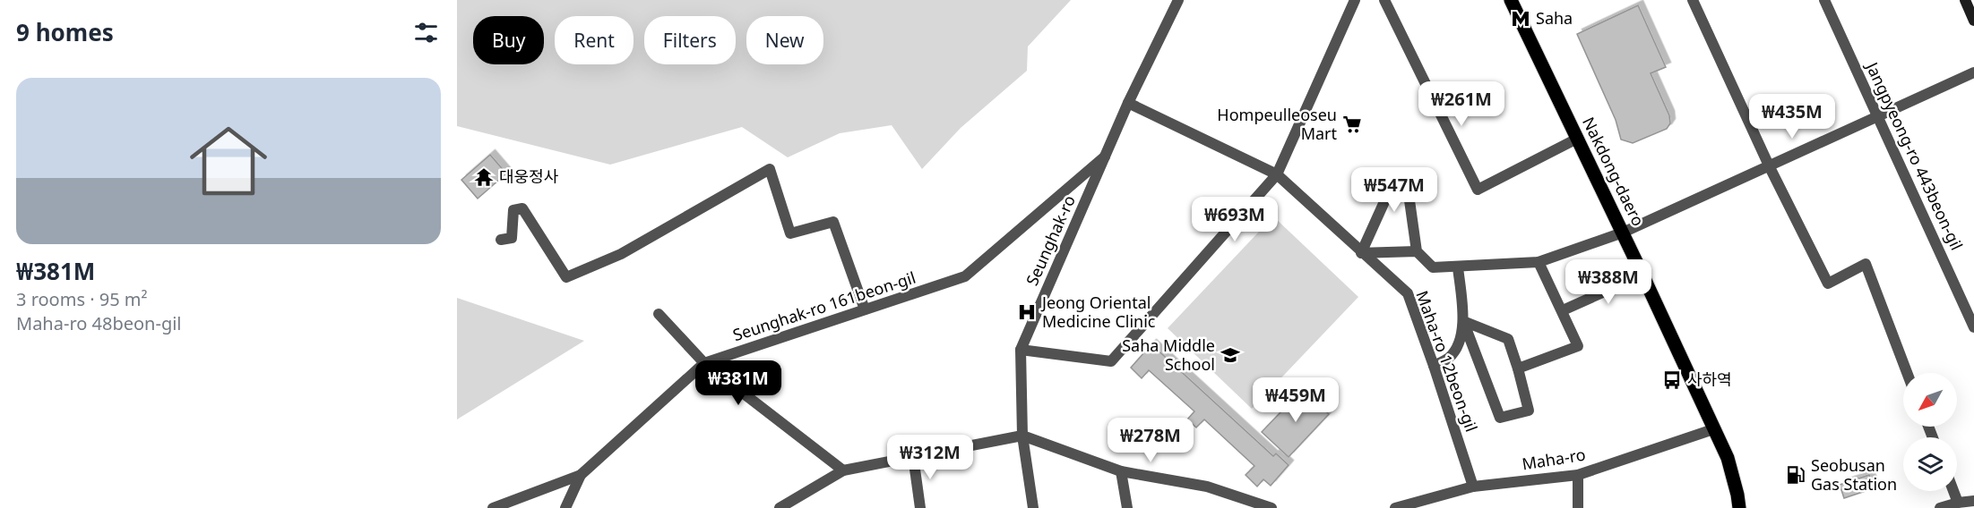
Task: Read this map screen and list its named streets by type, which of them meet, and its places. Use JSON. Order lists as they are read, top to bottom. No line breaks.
{"streets":{"main road":["Nakdong-daero"],"street":["Jangpyeong-ro 443beon-gil","Seunghak-ro","Seunghak-ro 161beon-gil","Maha-ro 12beon-gil","Maha-ro"]},"crossings":[["Nakdong-daero","Maha-ro"],["Seunghak-ro","Seunghak-ro 161beon-gil"],["Seunghak-ro","Maha-ro 12beon-gil"],["Maha-ro 12beon-gil","Maha-ro"]],"places":{"metro station":["Saha"],"supermarket":["Hompeulleoseu Mart"],"temple":["대웅정사"],"hospital":["Jeong Oriental Medicine Clinic"],"school or university":["Saha Middle School"],"bus stop":["사하역"],"fuel station":["Seobusan Gas Station"]},"north":"bottom left","page":{"heading":"9 homes","chip":["Buy","Rent","Filters","New"],"list":[{"name":"₩381M","note":"3 rooms · 95 m² · Maha-ro 48beon-gil"}],"price":["₩261M","₩435M","₩547M","₩693M","₩388M","₩381M","₩459M","₩278M","₩312M"]}}
